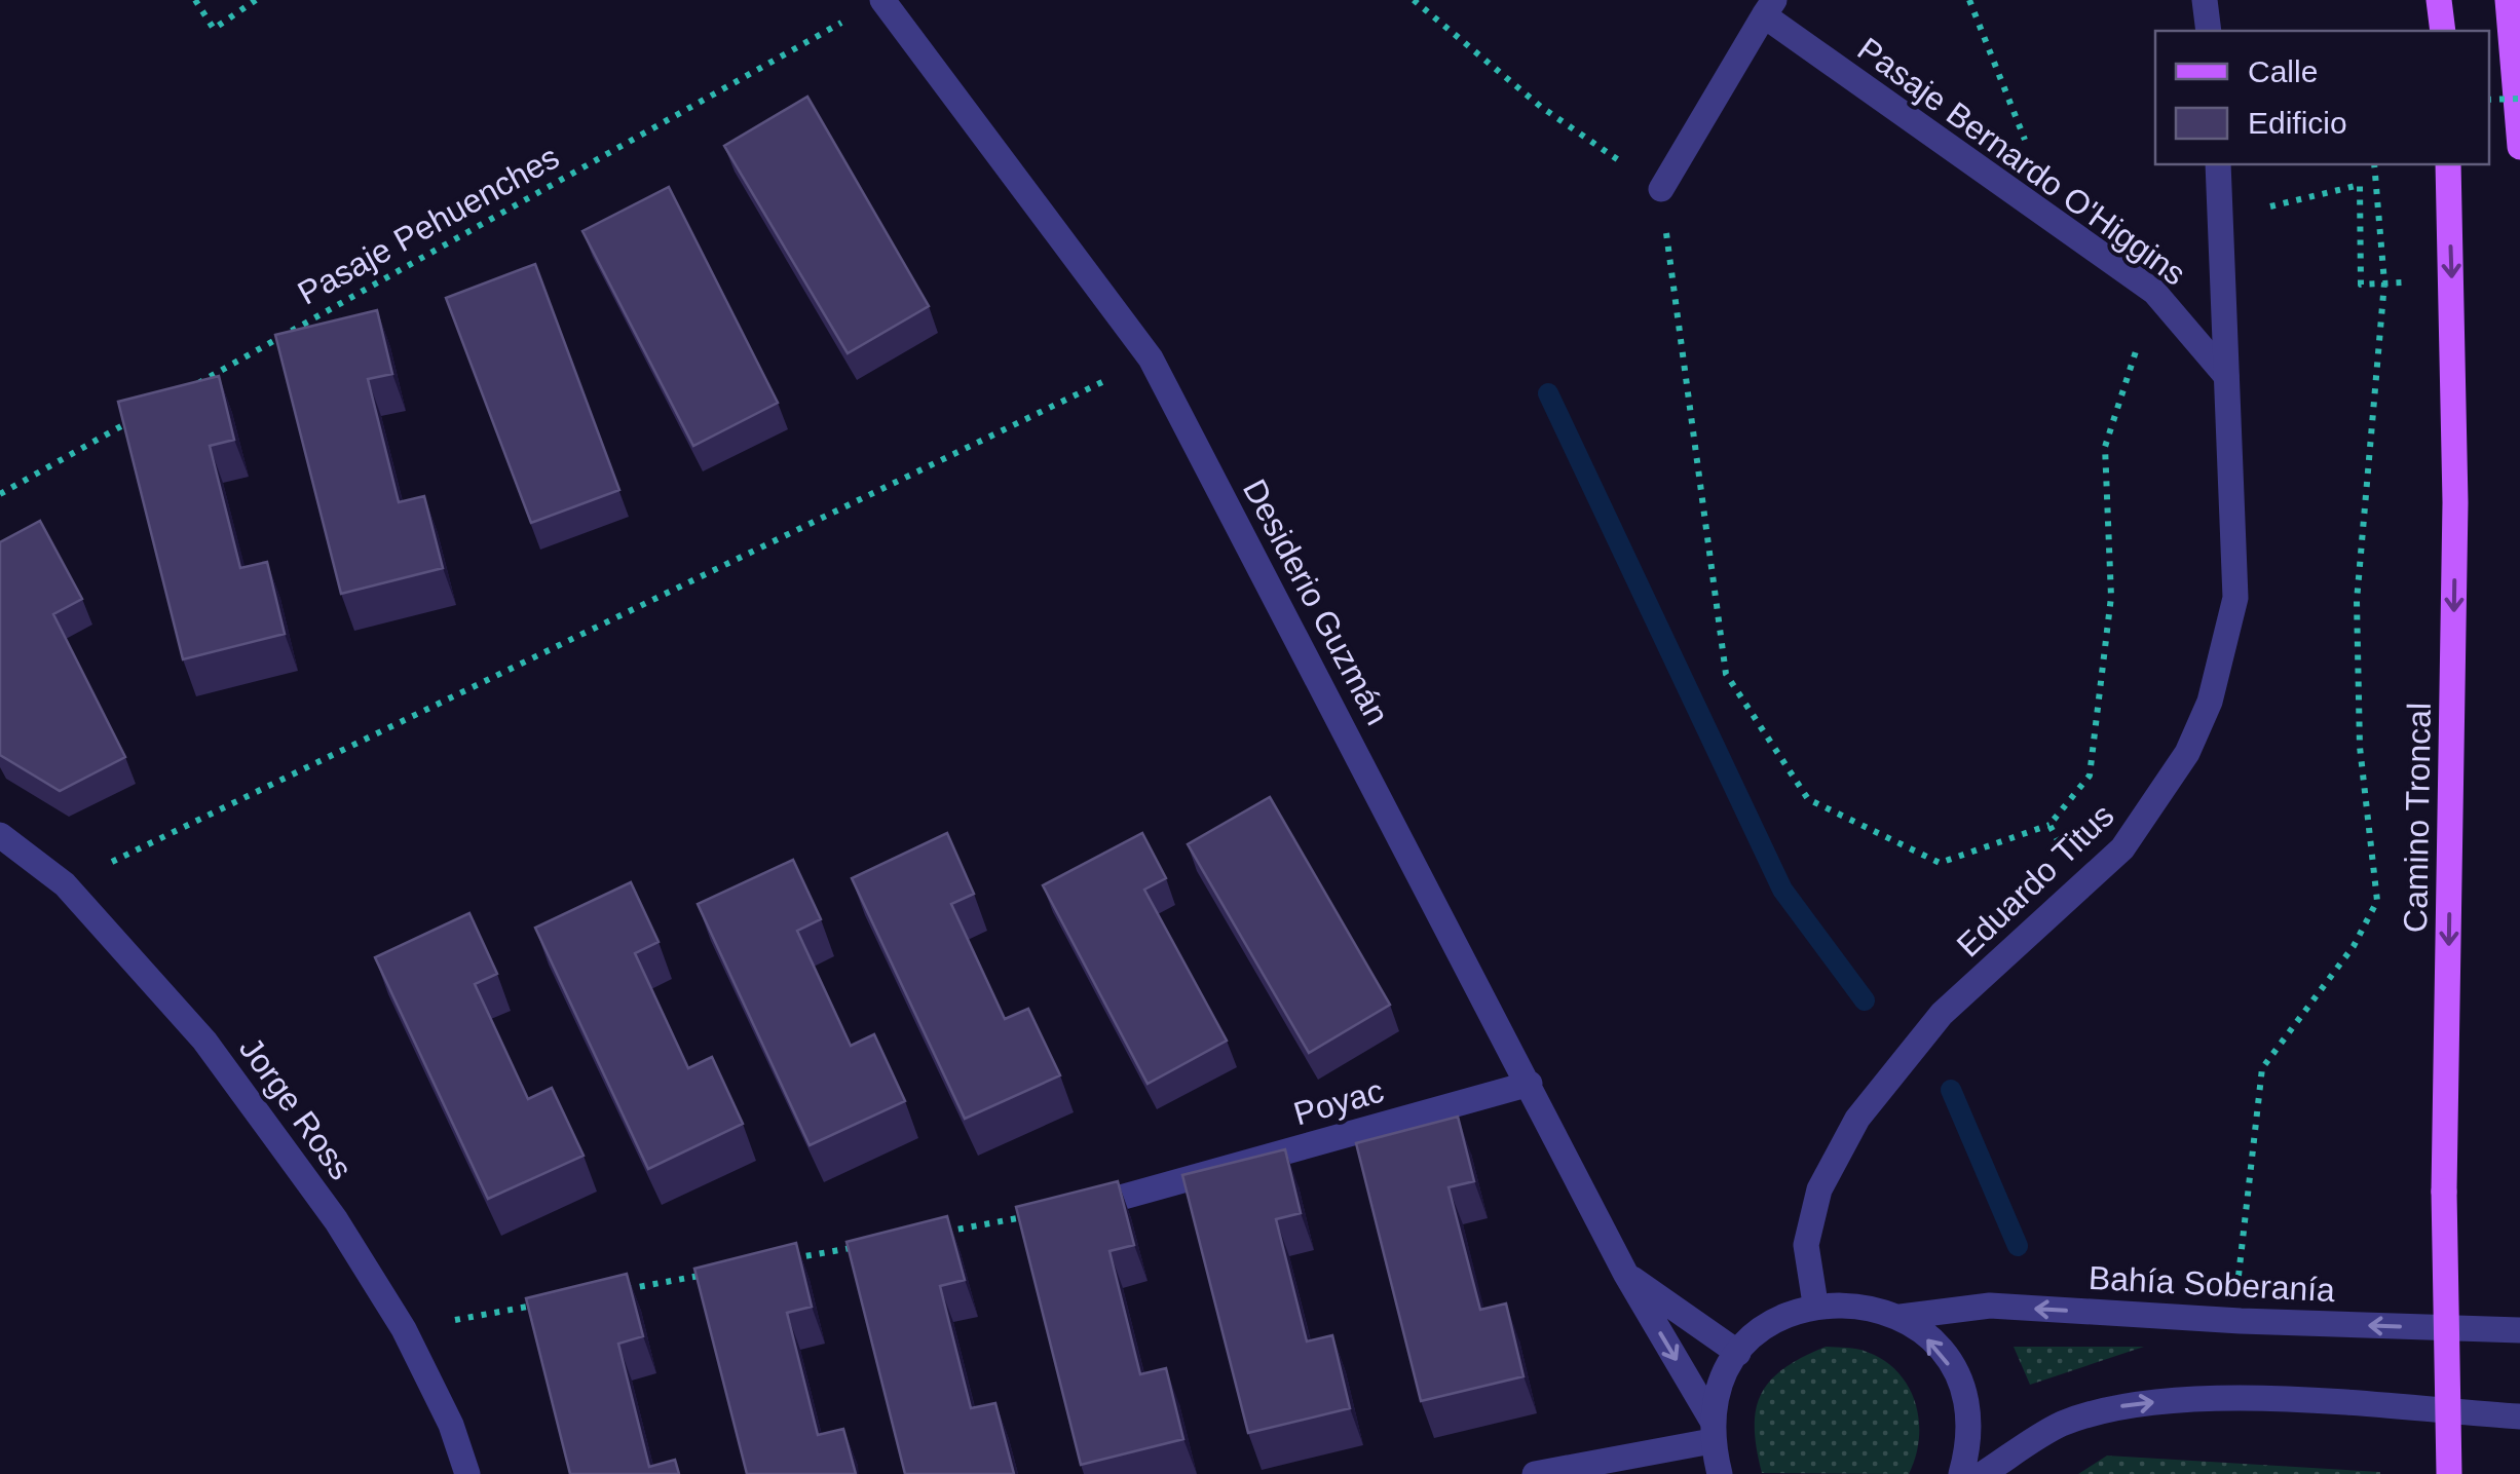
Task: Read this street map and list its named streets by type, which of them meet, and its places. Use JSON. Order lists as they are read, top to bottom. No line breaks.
{"streets":{"main road":["Camino Troncal"],"street":["Pasaje Bernardo O'Higgins","Desiderio Guzmán","Eduardo Titus","Poyac","Jorge Ross","Bahía Soberanía"],"path":["Pasaje Pehuenches"]},"crossings":[["Pasaje Bernardo O'Higgins","Eduardo Titus"],["Desiderio Guzmán","Poyac"]],"one_way":["Camino Troncal"],"legend":["Calle","Edificio"]}
